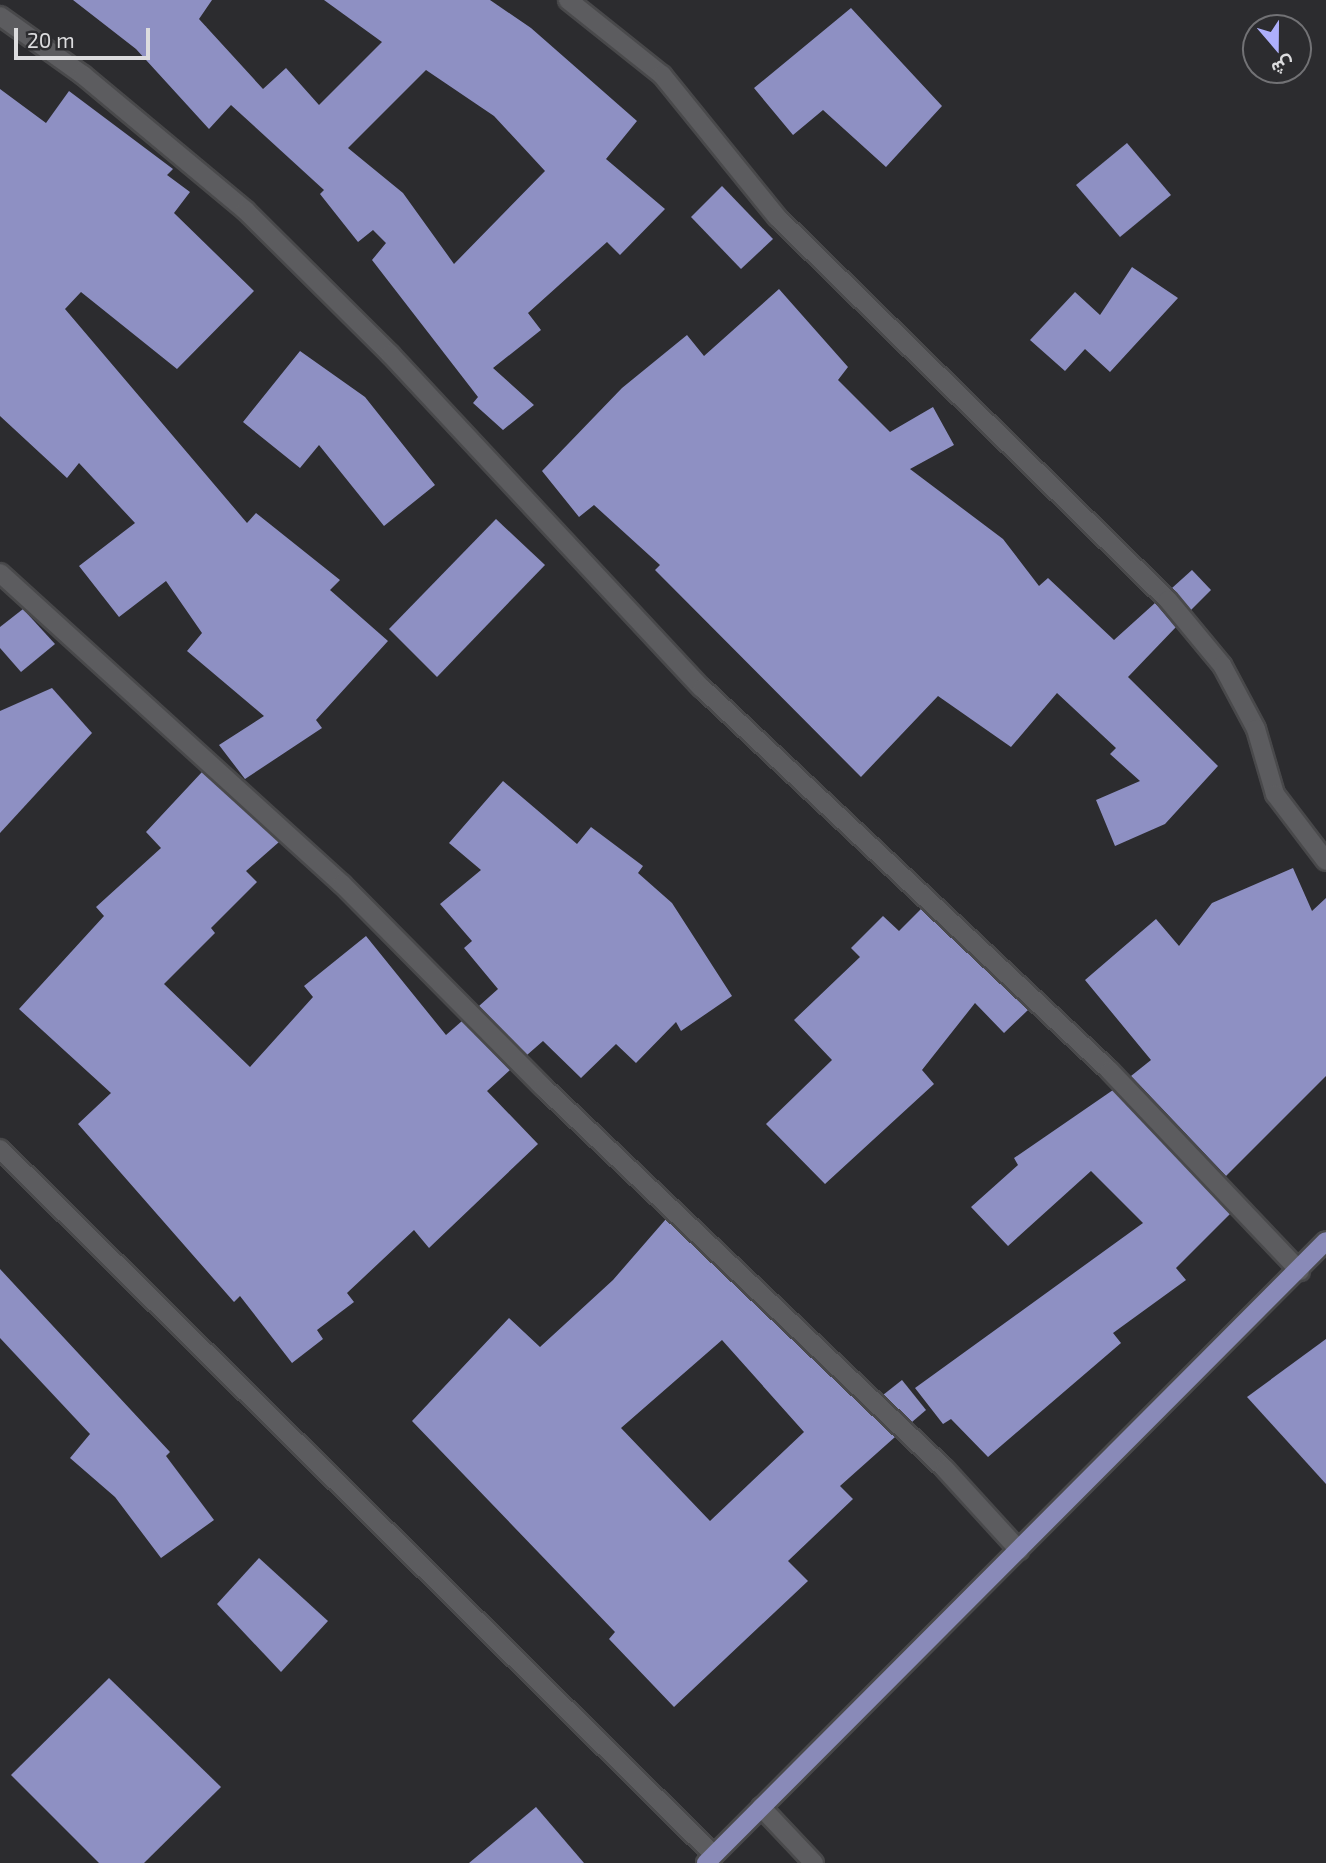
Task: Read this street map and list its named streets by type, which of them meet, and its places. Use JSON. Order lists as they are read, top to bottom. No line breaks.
{"scale_bar":"20 m","north":"bottom"}
